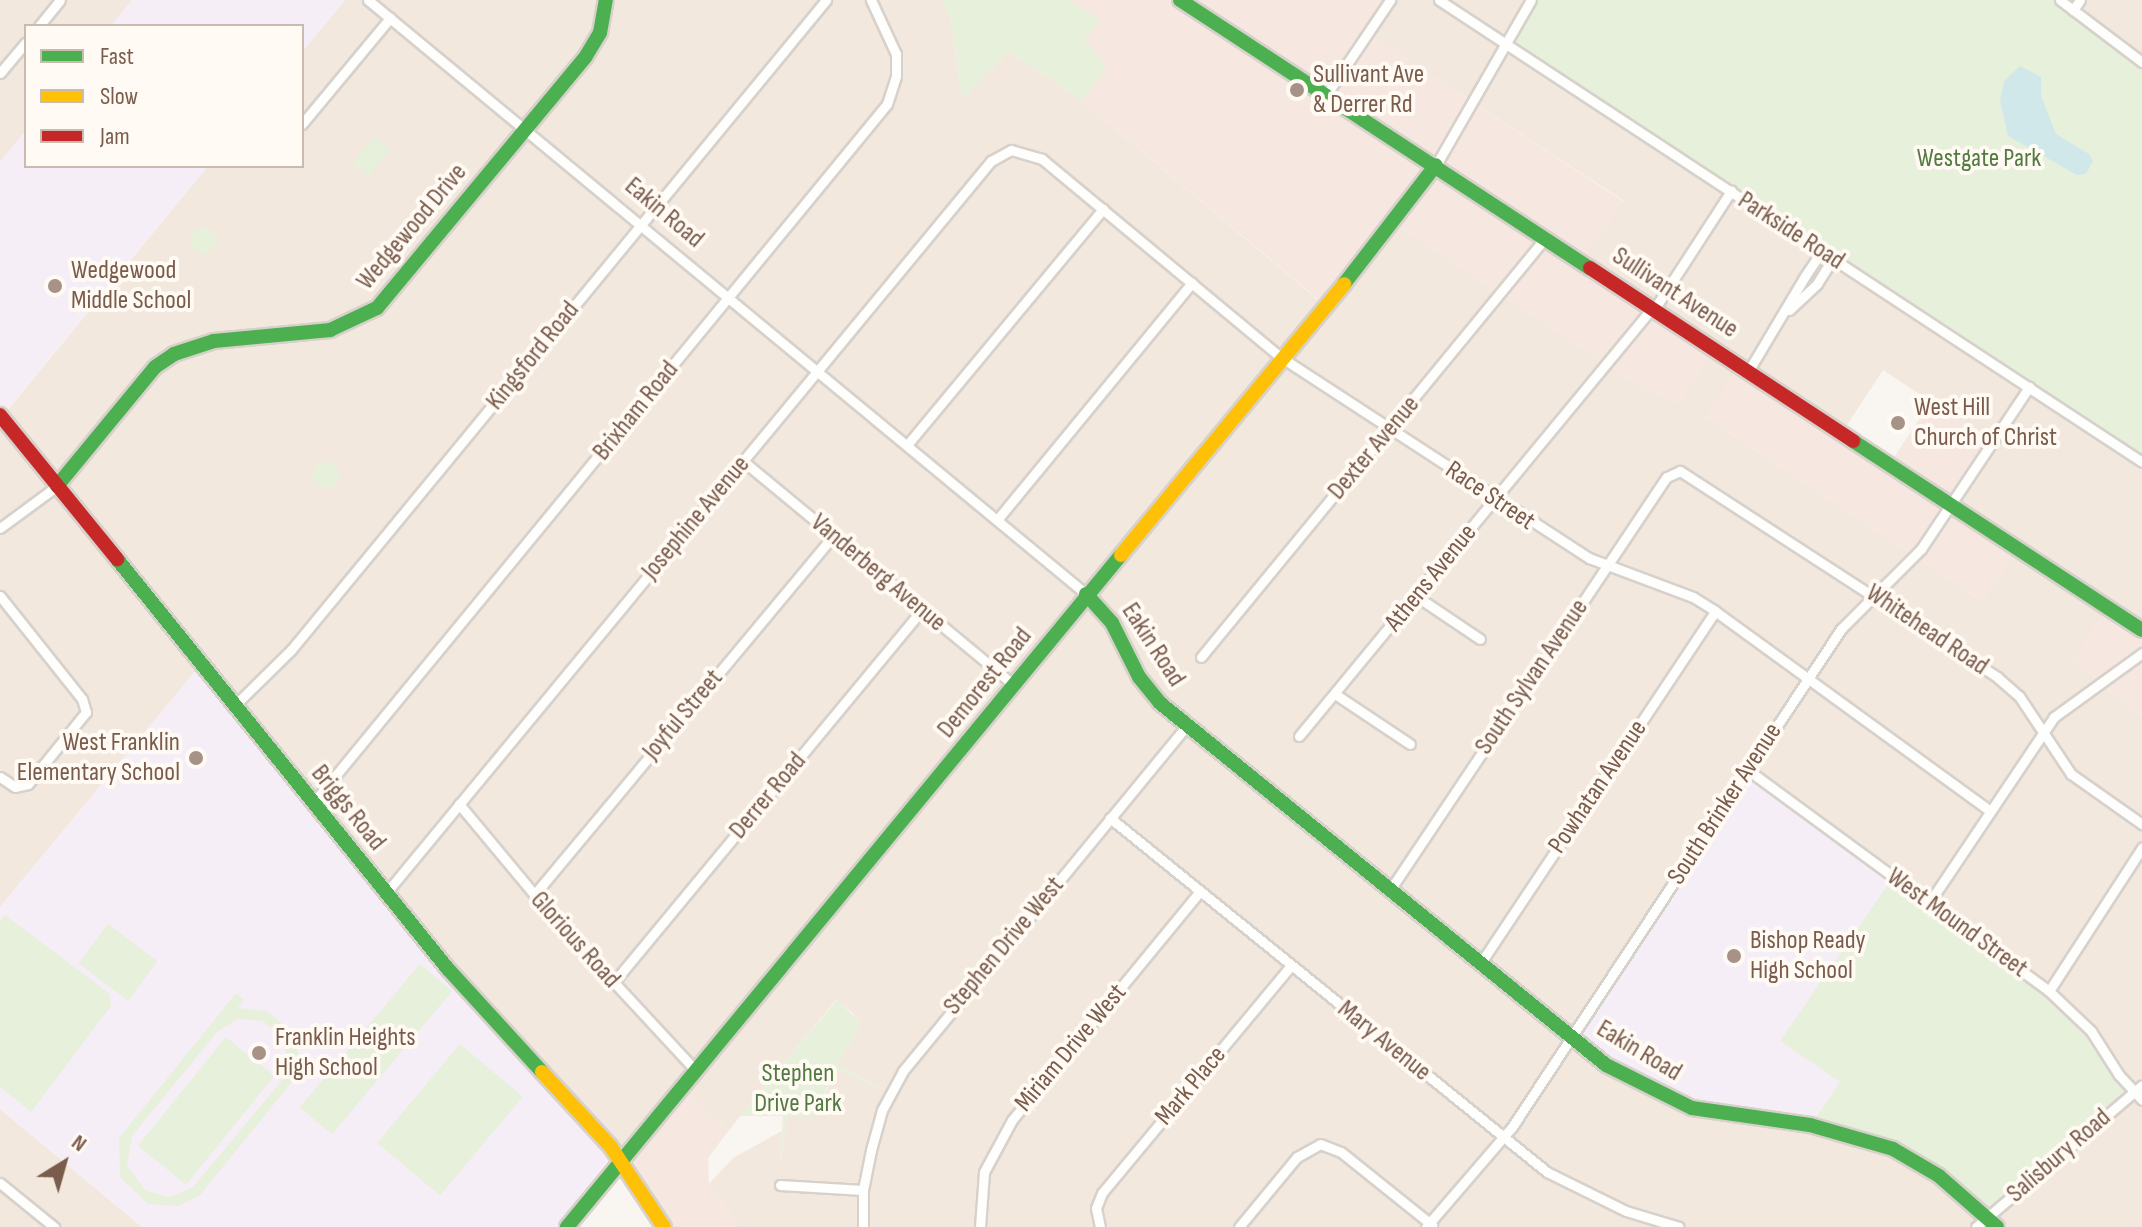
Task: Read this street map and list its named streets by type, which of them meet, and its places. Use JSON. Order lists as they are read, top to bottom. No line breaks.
{"streets":{"street":["Eakin Road","Wedgewood Drive","Parkside Road","Sullivant Avenue","Kingsford Road","Brixham Road","Dexter Avenue","Race Street","Josephine Avenue","Vanderberg Avenue","Athens Avenue","Whitehead Road","South Sylvan Avenue","Demorest Road","Joyful Street","Powhatan Avenue","Derrer Road","South Brinker Avenue","Briggs Road","West Mound Street","Glorious Road","Stephen Drive West","Mary Avenue","Miriam Drive West","Mark Place","Salisbury Road"]},"crossings":[["Eakin Road","Wedgewood Drive"],["Eakin Road","Kingsford Road"],["Eakin Road","Brixham Road"],["Eakin Road","Josephine Avenue"],["Eakin Road","South Sylvan Avenue"],["Eakin Road","Demorest Road"],["Eakin Road","Powhatan Avenue"],["Eakin Road","South Brinker Avenue"],["Eakin Road","Stephen Drive West"],["Eakin Road","Salisbury Road"],["Wedgewood Drive","Briggs Road"],["Parkside Road","Athens Avenue"],["Parkside Road","South Brinker Avenue"],["Sullivant Avenue","Dexter Avenue"],["Sullivant Avenue","Athens Avenue"],["Sullivant Avenue","Demorest Road"],["Sullivant Avenue","South Brinker Avenue"],["Kingsford Road","Briggs Road"],["Brixham Road","Briggs Road"],["Dexter Avenue","Race Street"],["Race Street","Josephine Avenue"],["Race Street","Athens Avenue"],["Race Street","South Sylvan Avenue"],["Race Street","Demorest Road"],["Race Street","Powhatan Avenue"],["Race Street","South Brinker Avenue"],["Josephine Avenue","Vanderberg Avenue"],["Josephine Avenue","Briggs Road"],["Josephine Avenue","Glorious Road"],["Vanderberg Avenue","Demorest Road"],["Vanderberg Avenue","Joyful Street"],["Vanderberg Avenue","Derrer Road"],["Whitehead Road","South Sylvan Avenue"],["Whitehead Road","South Brinker Avenue"],["Demorest Road","Briggs Road"],["Demorest Road","Glorious Road"],["Joyful Street","Glorious Road"],["Derrer Road","Glorious Road"],["South Brinker Avenue","West Mound Street"],["South Brinker Avenue","Mary Avenue"],["West Mound Street","Salisbury Road"],["Stephen Drive West","Mary Avenue"],["Mary Avenue","Miriam Drive West"],["Mary Avenue","Mark Place"]],"parks":["Westgate Park","Stephen Drive Park"],"places":["Sullivant Ave & Derrer Rd","Wedgewood Middle School","West Hill Church of Christ","West Franklin Elementary School","Bishop Ready High School","Franklin Heights High School"],"legend":["Fast","Slow","Jam"],"north":"top right"}
